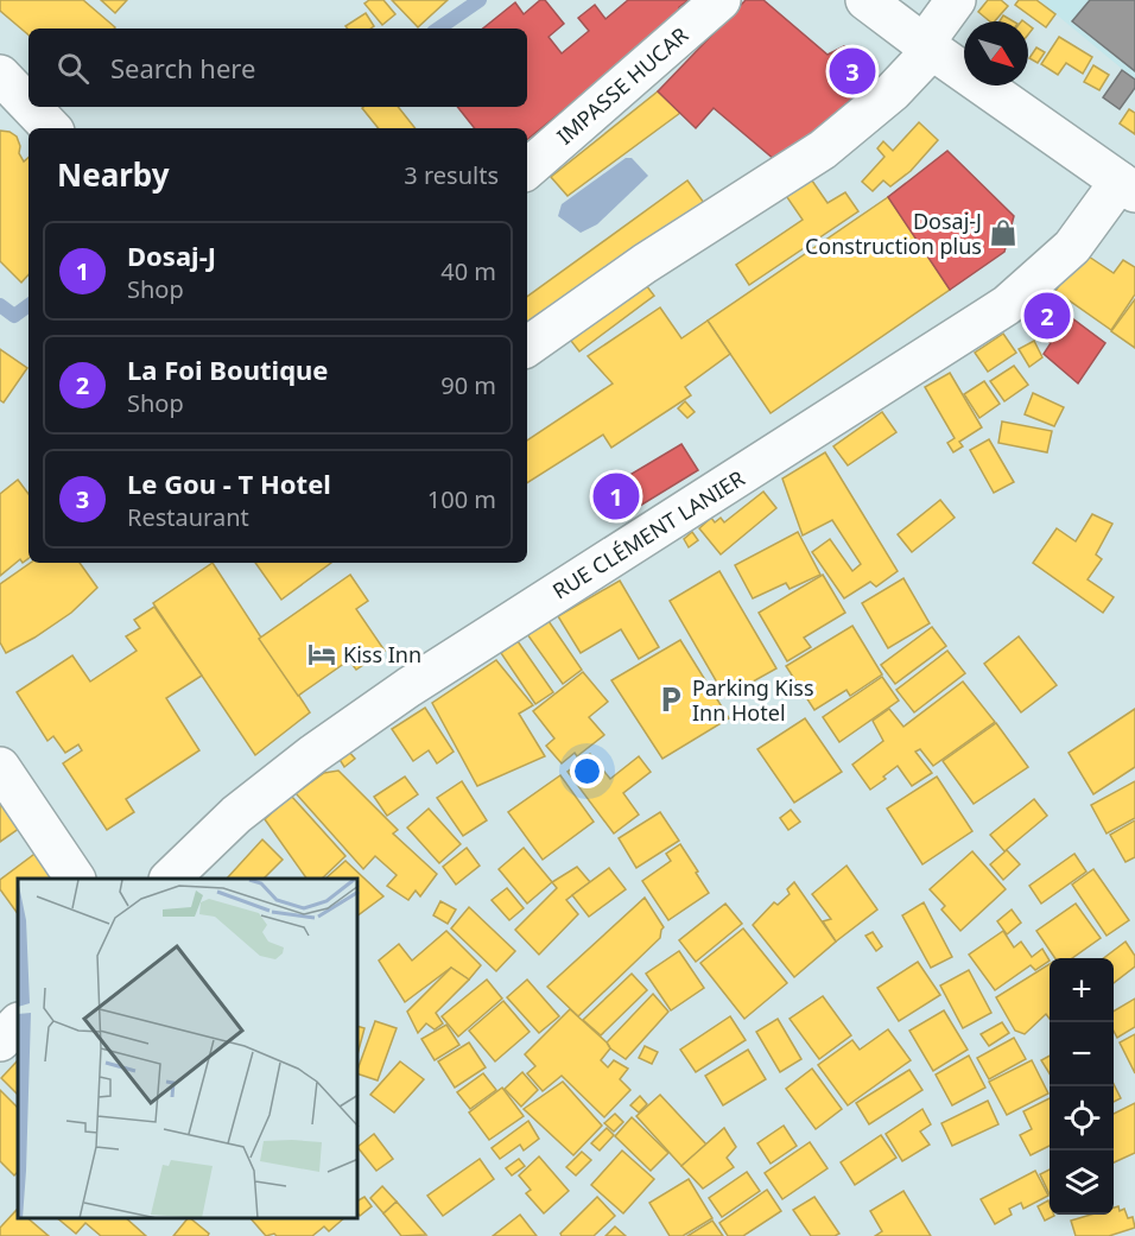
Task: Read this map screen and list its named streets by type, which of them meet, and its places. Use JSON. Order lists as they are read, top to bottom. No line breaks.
{"streets":{"street":["IMPASSE HUCAR","RUE CLÉMENT LANIER"]},"places":{"shop":["Dosaj-J Construction plus"],"hotel":["Kiss Inn"],"parking":["Parking Kiss Inn Hotel"]},"north":"bottom right","page":{"search":"Search here","pins":["3","2","1"],"heading":["Nearby","3 results"],"list":[{"mark":"1","name":"Dosaj-J","note":"Shop","value":"40 m"},{"mark":"2","name":"La Foi Boutique","note":"Shop","value":"90 m"},{"mark":"3","name":"Le Gou - T Hotel","note":"Restaurant","value":"100 m"}],"map_buttons":["+","−"]}}
